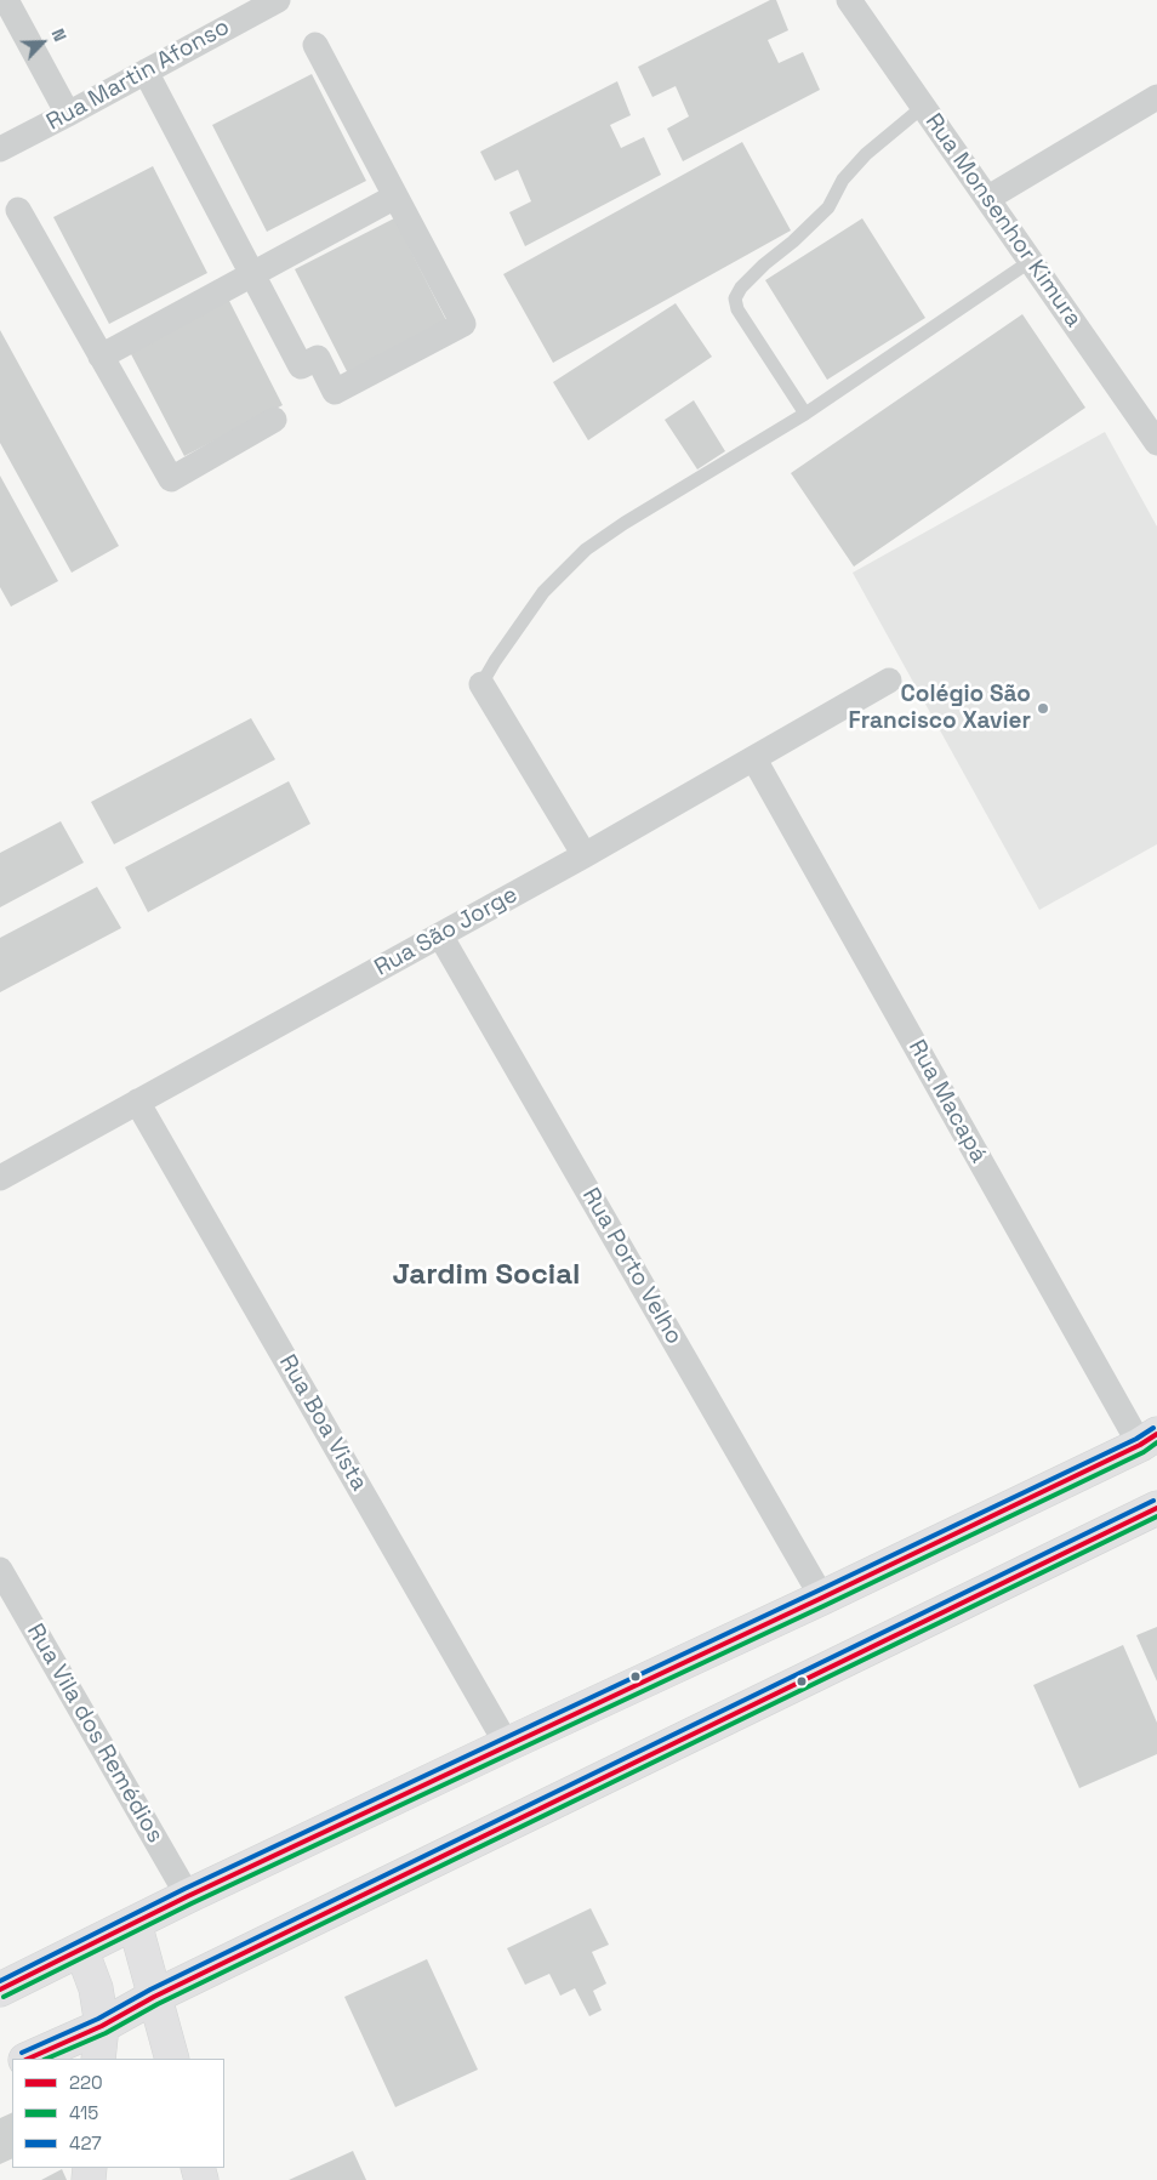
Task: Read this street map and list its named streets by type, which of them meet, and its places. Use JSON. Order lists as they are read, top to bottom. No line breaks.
{"streets":{"street":["Rua Martin Afonso","Rua Monsenhor Kimura","Rua São Jorge","Rua Macapá","Rua Porto Velho","Rua Boa Vista","Rua Vila dos Remédios"]},"crossings":[["Rua São Jorge","Rua Macapá"],["Rua São Jorge","Rua Porto Velho"],["Rua São Jorge","Rua Boa Vista"]],"districts":["Jardim Social"],"places":["Colégio São Francisco Xavier"],"lines":["transit line 427","transit line 220","transit line 415"],"legend":["220","415","427"],"north":"top right"}
